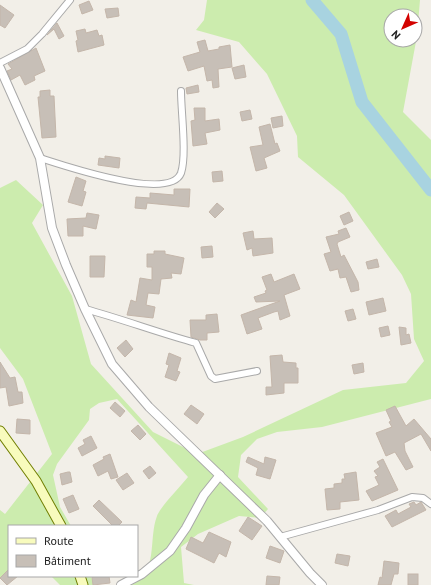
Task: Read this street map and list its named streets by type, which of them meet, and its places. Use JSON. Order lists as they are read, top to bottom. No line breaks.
{"legend":["Route","Bâtiment"],"north":"bottom left"}
